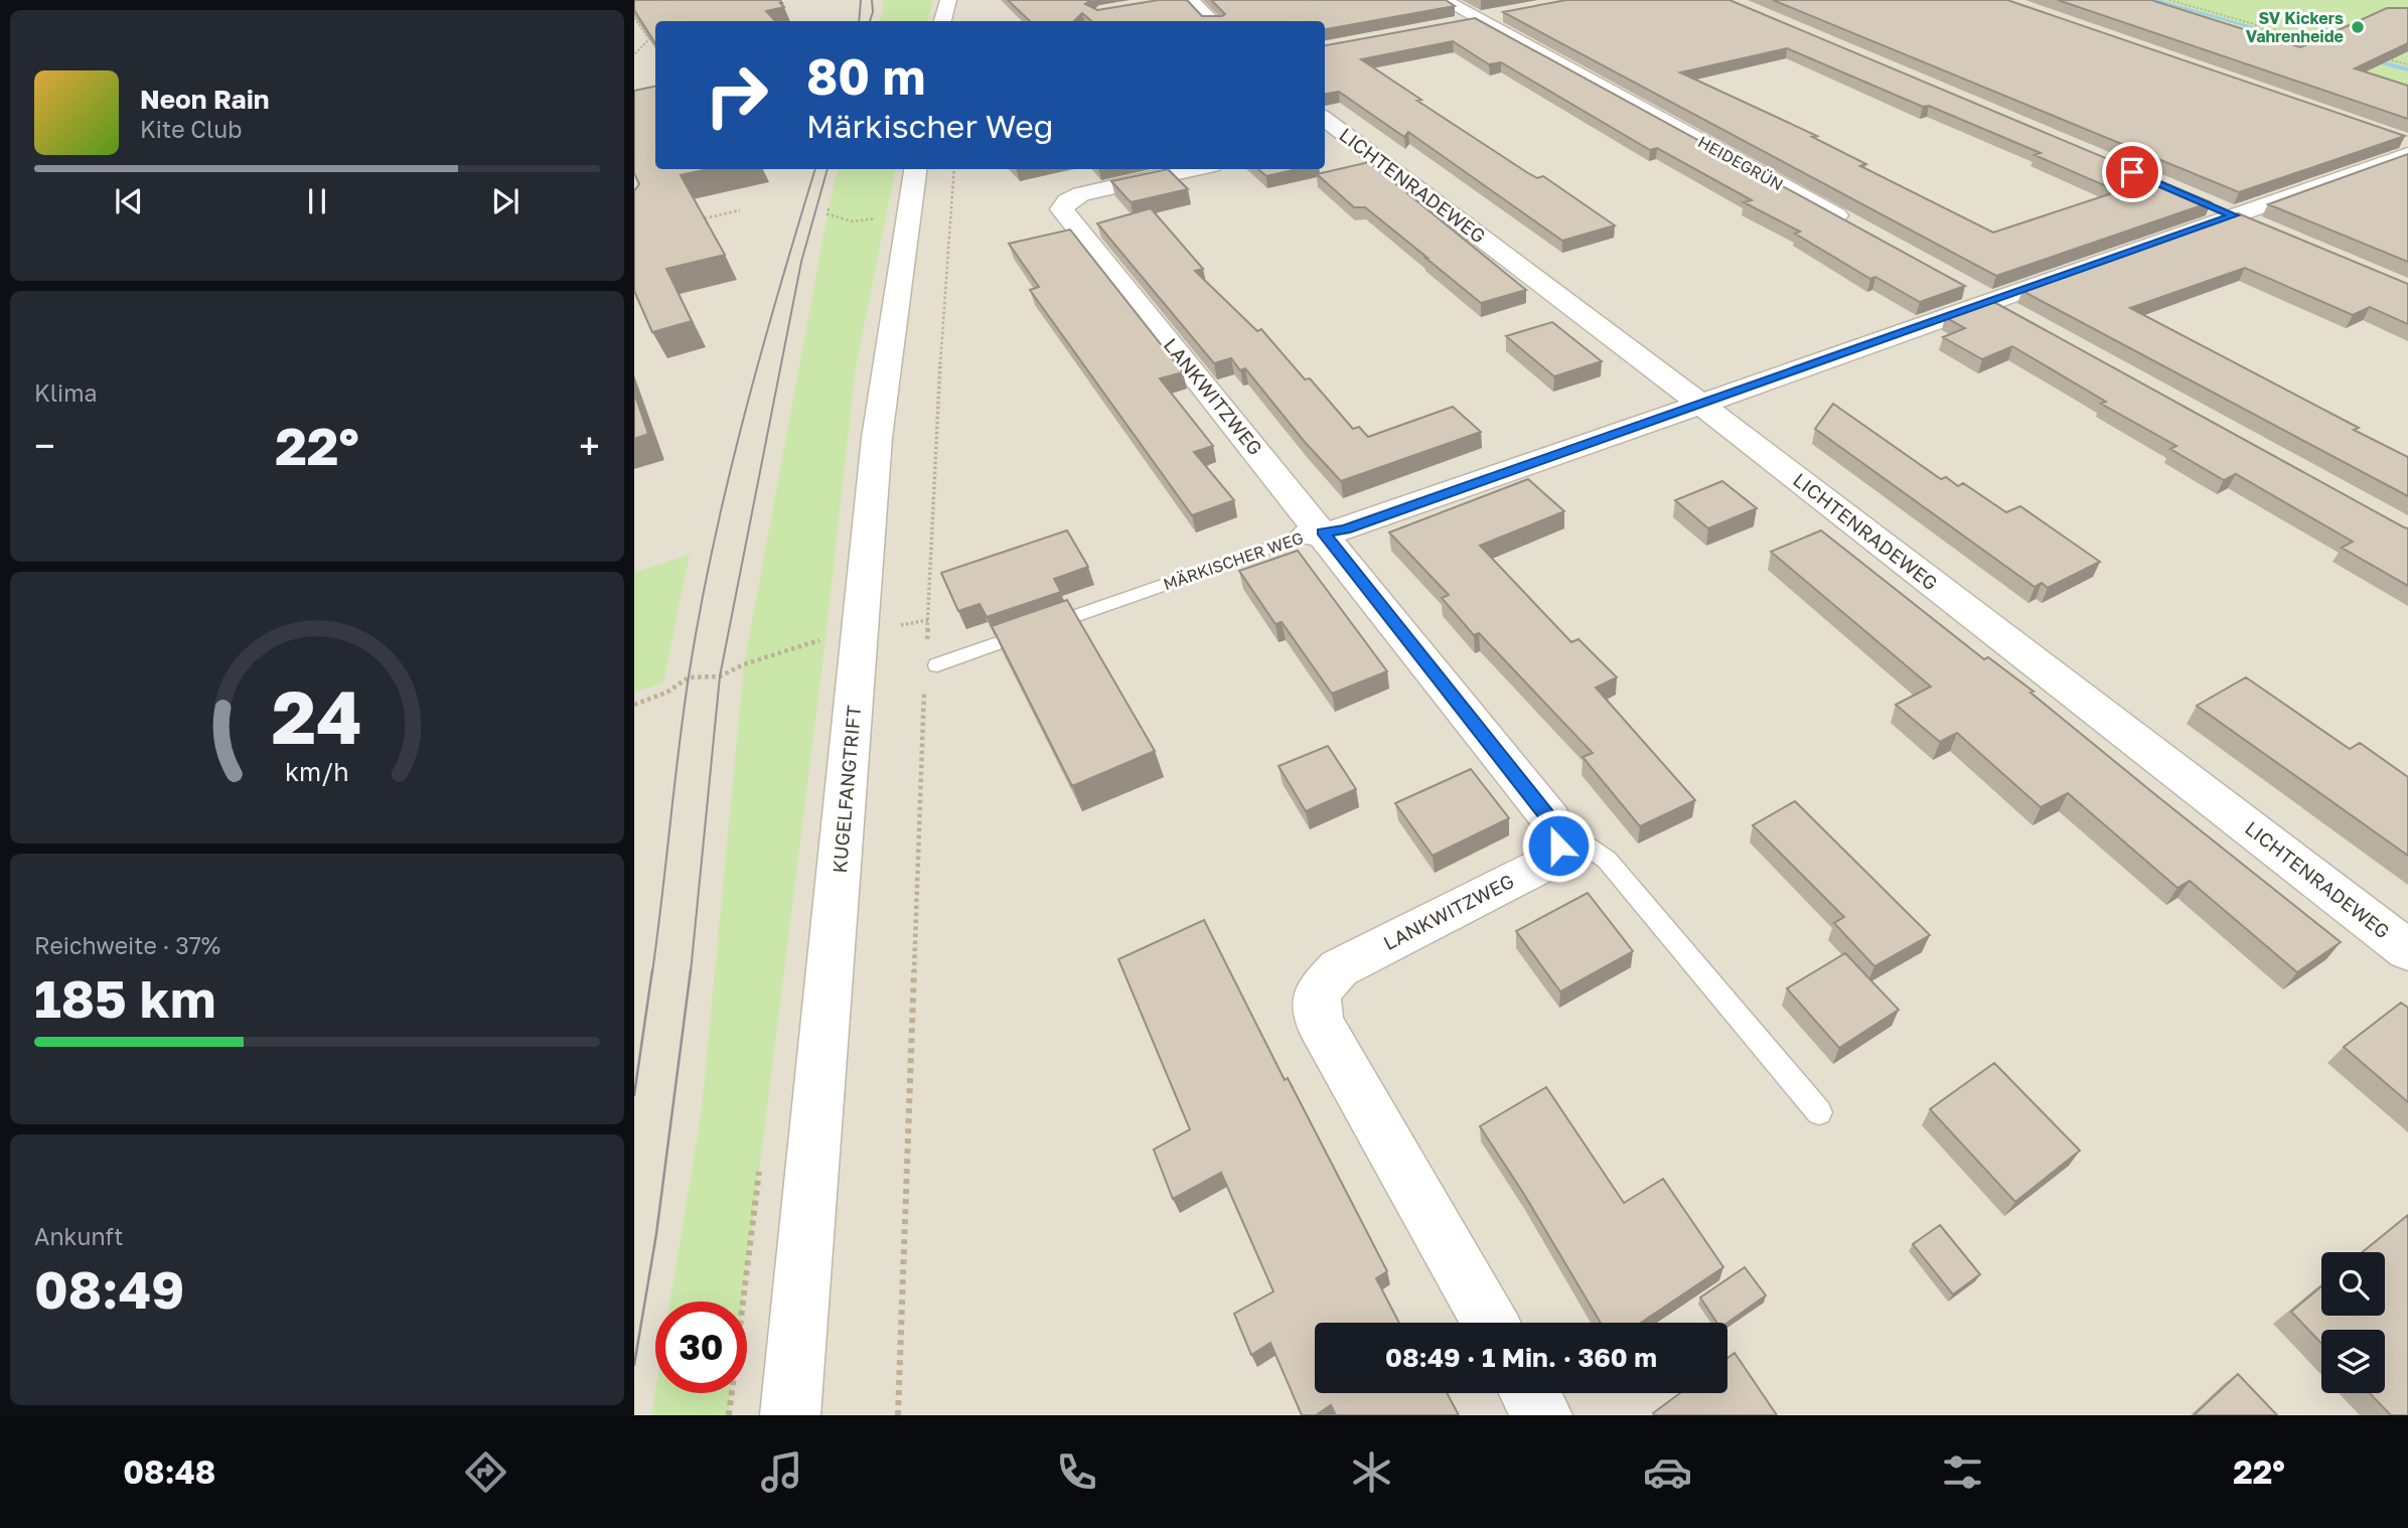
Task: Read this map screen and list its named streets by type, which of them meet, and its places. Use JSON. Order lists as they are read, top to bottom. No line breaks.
{"streets":{"street":["HEIDEGRÜN","LICHTENRADEWEG","LANKWITZWEG","MÄRKISCHER WEG","KUGELFANGTRIFT"]},"crossings":[["LICHTENRADEWEG","MÄRKISCHER WEG"],["LANKWITZWEG","MÄRKISCHER WEG"]],"places":["SV Kickers Vahrenheide"],"page":{"turn":["80 m","Märkischer Weg"],"song":["Neon Rain","Kite Club"],"tile":["Klima",["Reichweite · 37%","185 km"],["Ankunft","08:49"]],"heat":["−","22°","+"],"limit":"30","trip":"08:49 · 1 Min. · 360 m","tabs":["08:48","22°"],"gauge":["24","km/h"]}}
